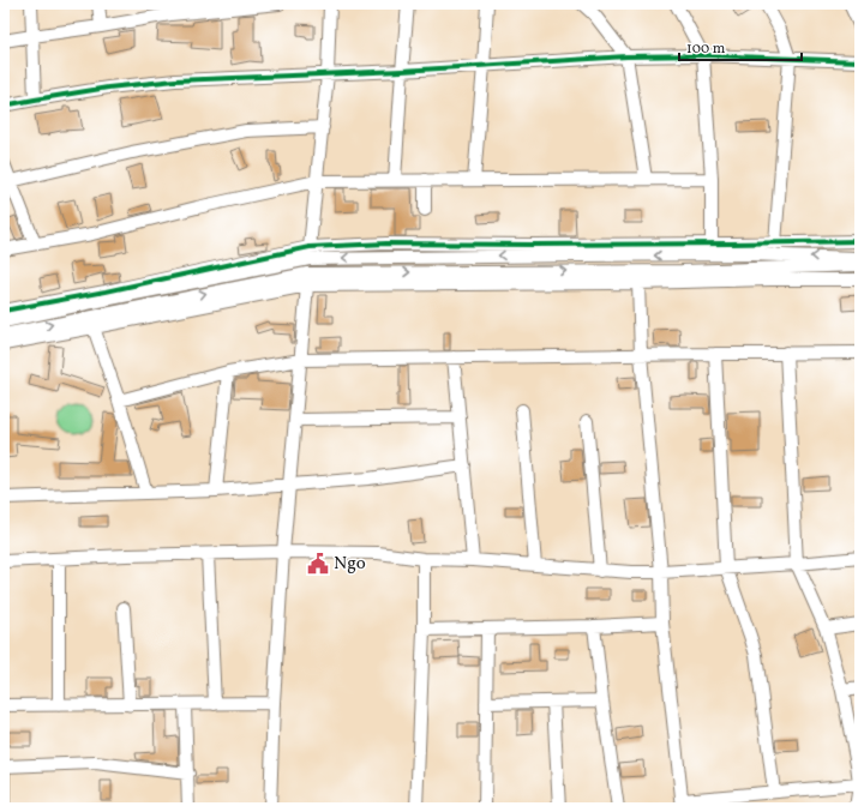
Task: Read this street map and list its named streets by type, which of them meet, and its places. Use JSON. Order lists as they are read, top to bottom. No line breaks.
{"places":{"public building":["Ngo"]},"scale_bar":"100 m"}
